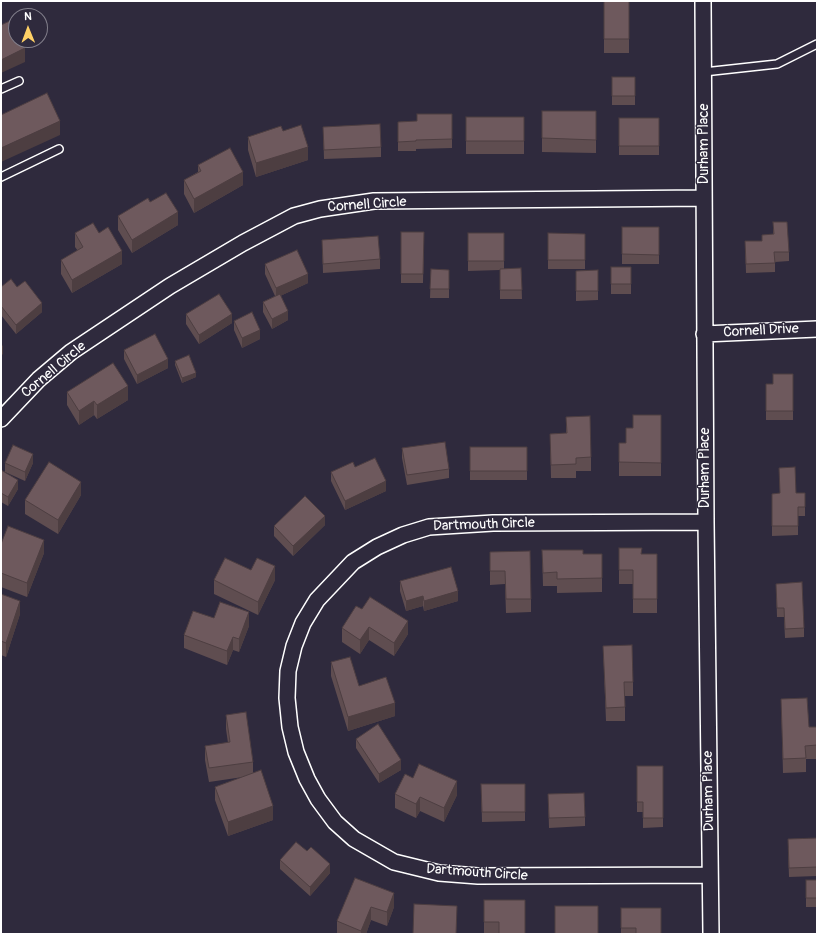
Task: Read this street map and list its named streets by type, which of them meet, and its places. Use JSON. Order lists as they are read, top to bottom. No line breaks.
{"streets":{"street":["Durham Place","Cornell Circle","Cornell Drive","Dartmouth Circle"]},"crossings":[["Durham Place","Cornell Circle"],["Durham Place","Cornell Drive"],["Durham Place","Dartmouth Circle"]],"north":"top"}
